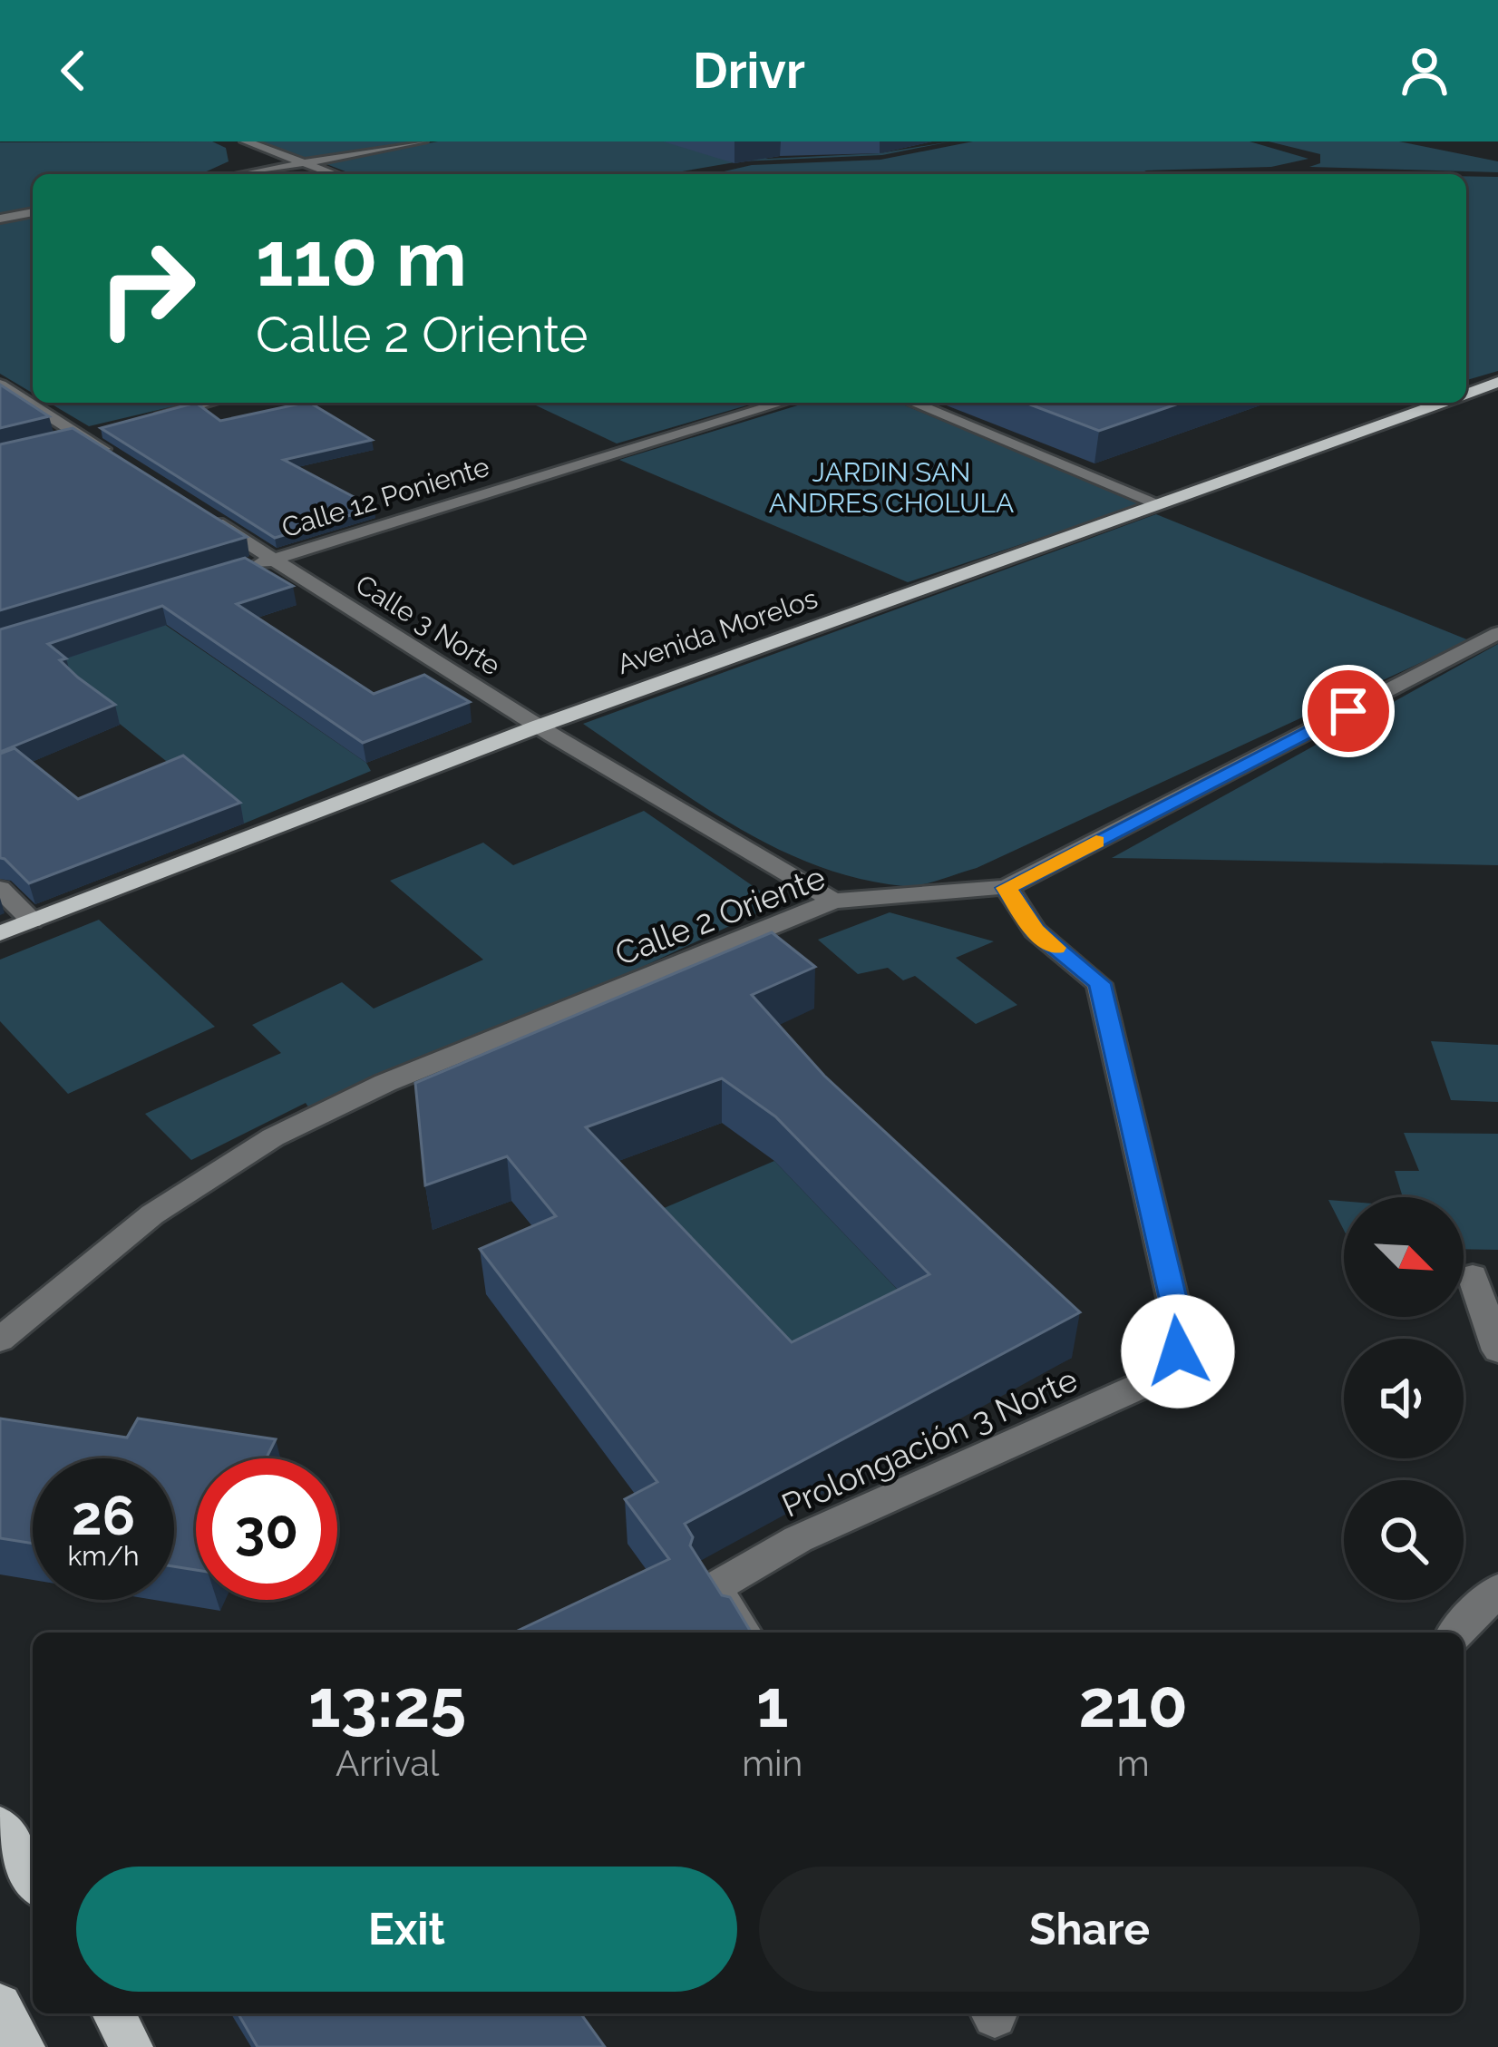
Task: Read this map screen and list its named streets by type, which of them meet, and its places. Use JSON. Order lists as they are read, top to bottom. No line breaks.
{"streets":{"main road":["Avenida Morelos"],"street":["Calle 12 Poniente","Calle 3 Norte","Calle 2 Oriente","Prolongación 3 Norte"]},"crossings":[["Calle 12 Poniente","Calle 3 Norte"],["Calle 3 Norte","Avenida Morelos"],["Calle 3 Norte","Calle 2 Oriente"],["Calle 2 Oriente","Prolongación 3 Norte"]],"parks":["JARDIN SAN ANDRES CHOLULA"],"north":"bottom right","page":{"header":"Drivr","turn":["110 m","Calle 2 Oriente"],"speed":"26 km/h","limit":"30","eta":["13:25","Arrival","1","min","210","m"],"buttons":["Exit","Share"]}}
